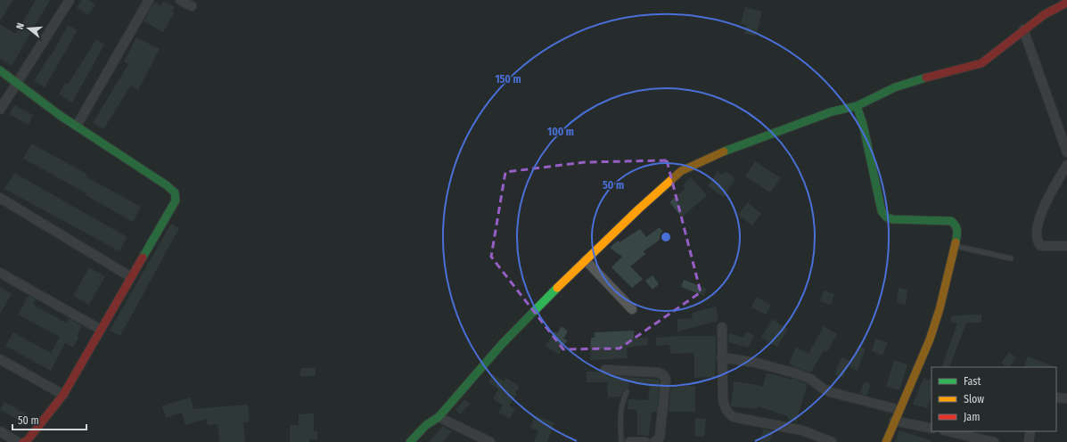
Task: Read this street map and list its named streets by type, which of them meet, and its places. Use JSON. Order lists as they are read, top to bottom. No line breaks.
{"legend":["Fast","Slow","Jam"],"scale_bar":"50 m","north":"left","rings":["150 m","100 m","50 m"]}
